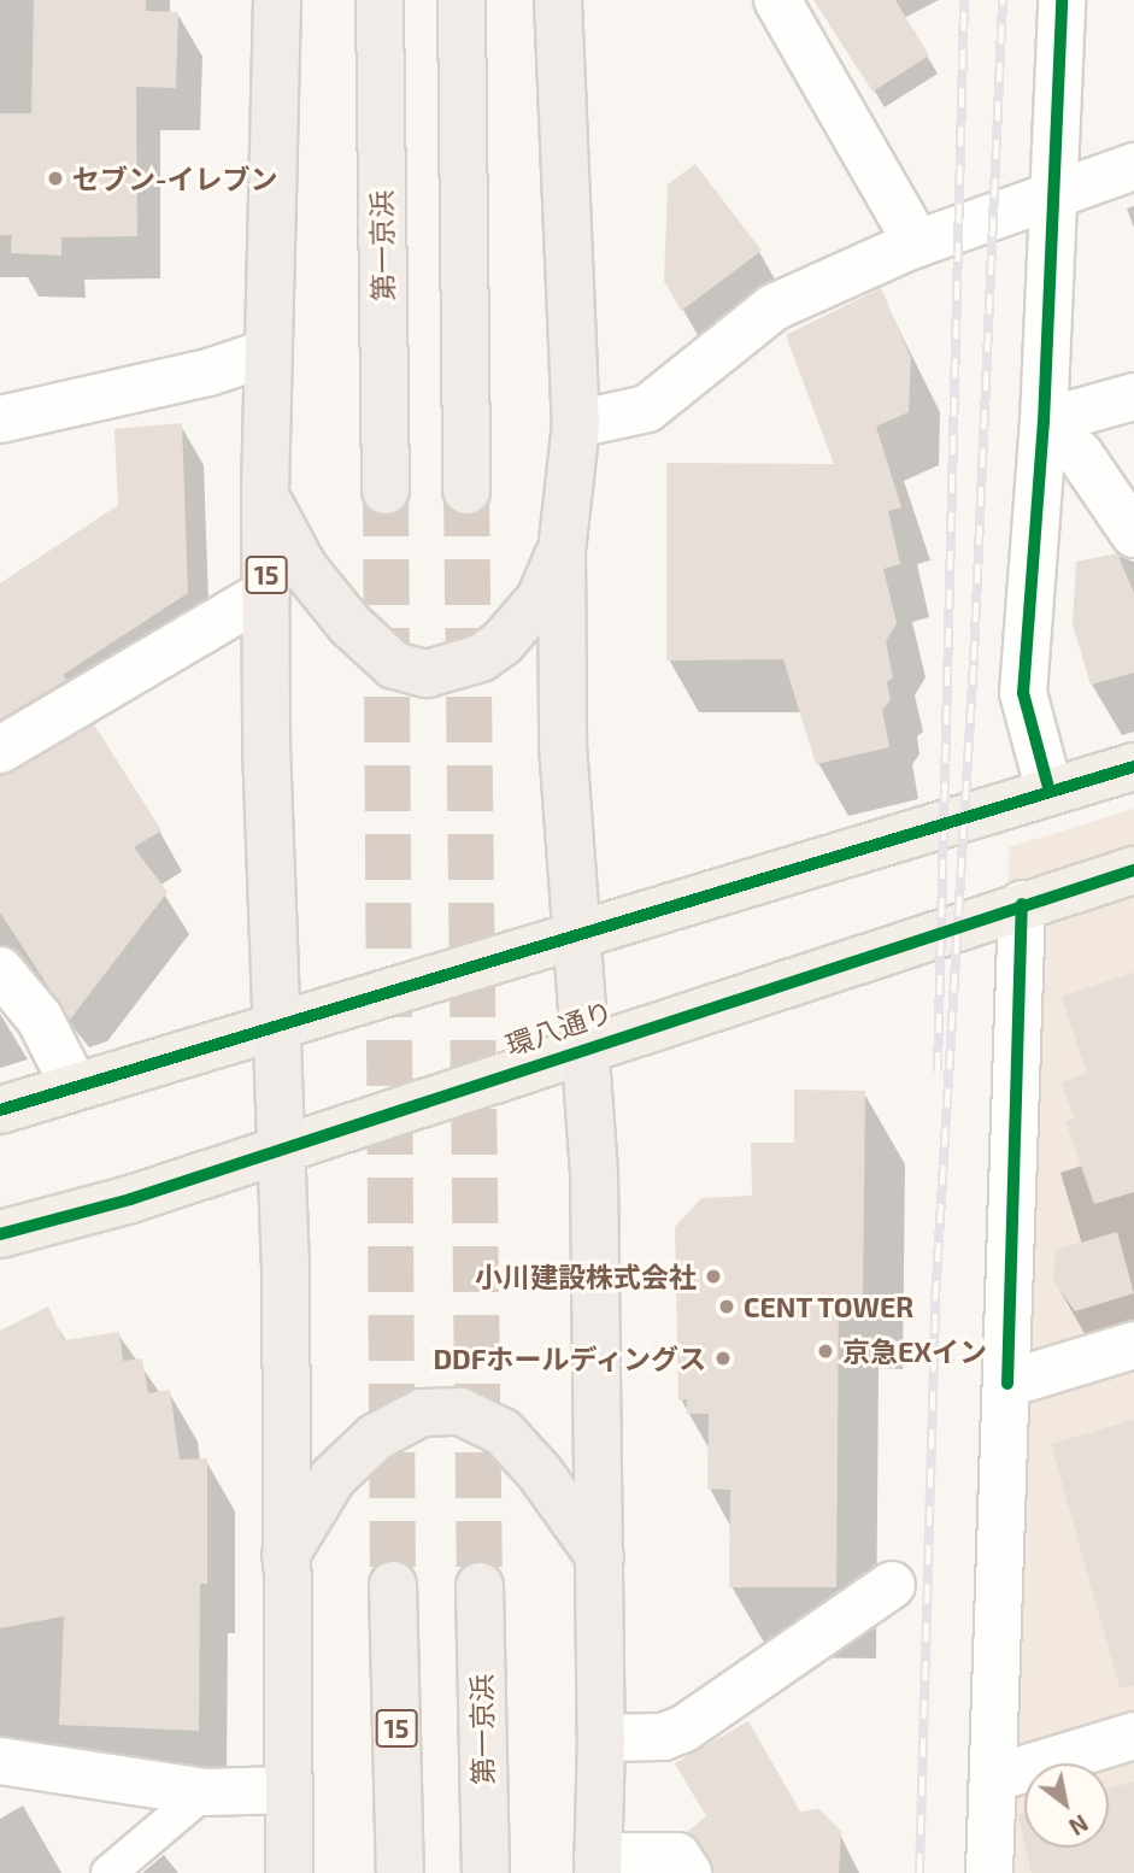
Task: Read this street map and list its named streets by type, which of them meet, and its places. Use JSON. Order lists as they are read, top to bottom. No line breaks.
{"streets":{"highway":["第一京浜","15"],"main road":["環八通り"]},"crossings":[["15","環八通り"]],"places":["セブン-イレブン","小川建設株式会社","CENT TOWER","京急EXイン","DDFホールディングス"],"north":"bottom right"}
